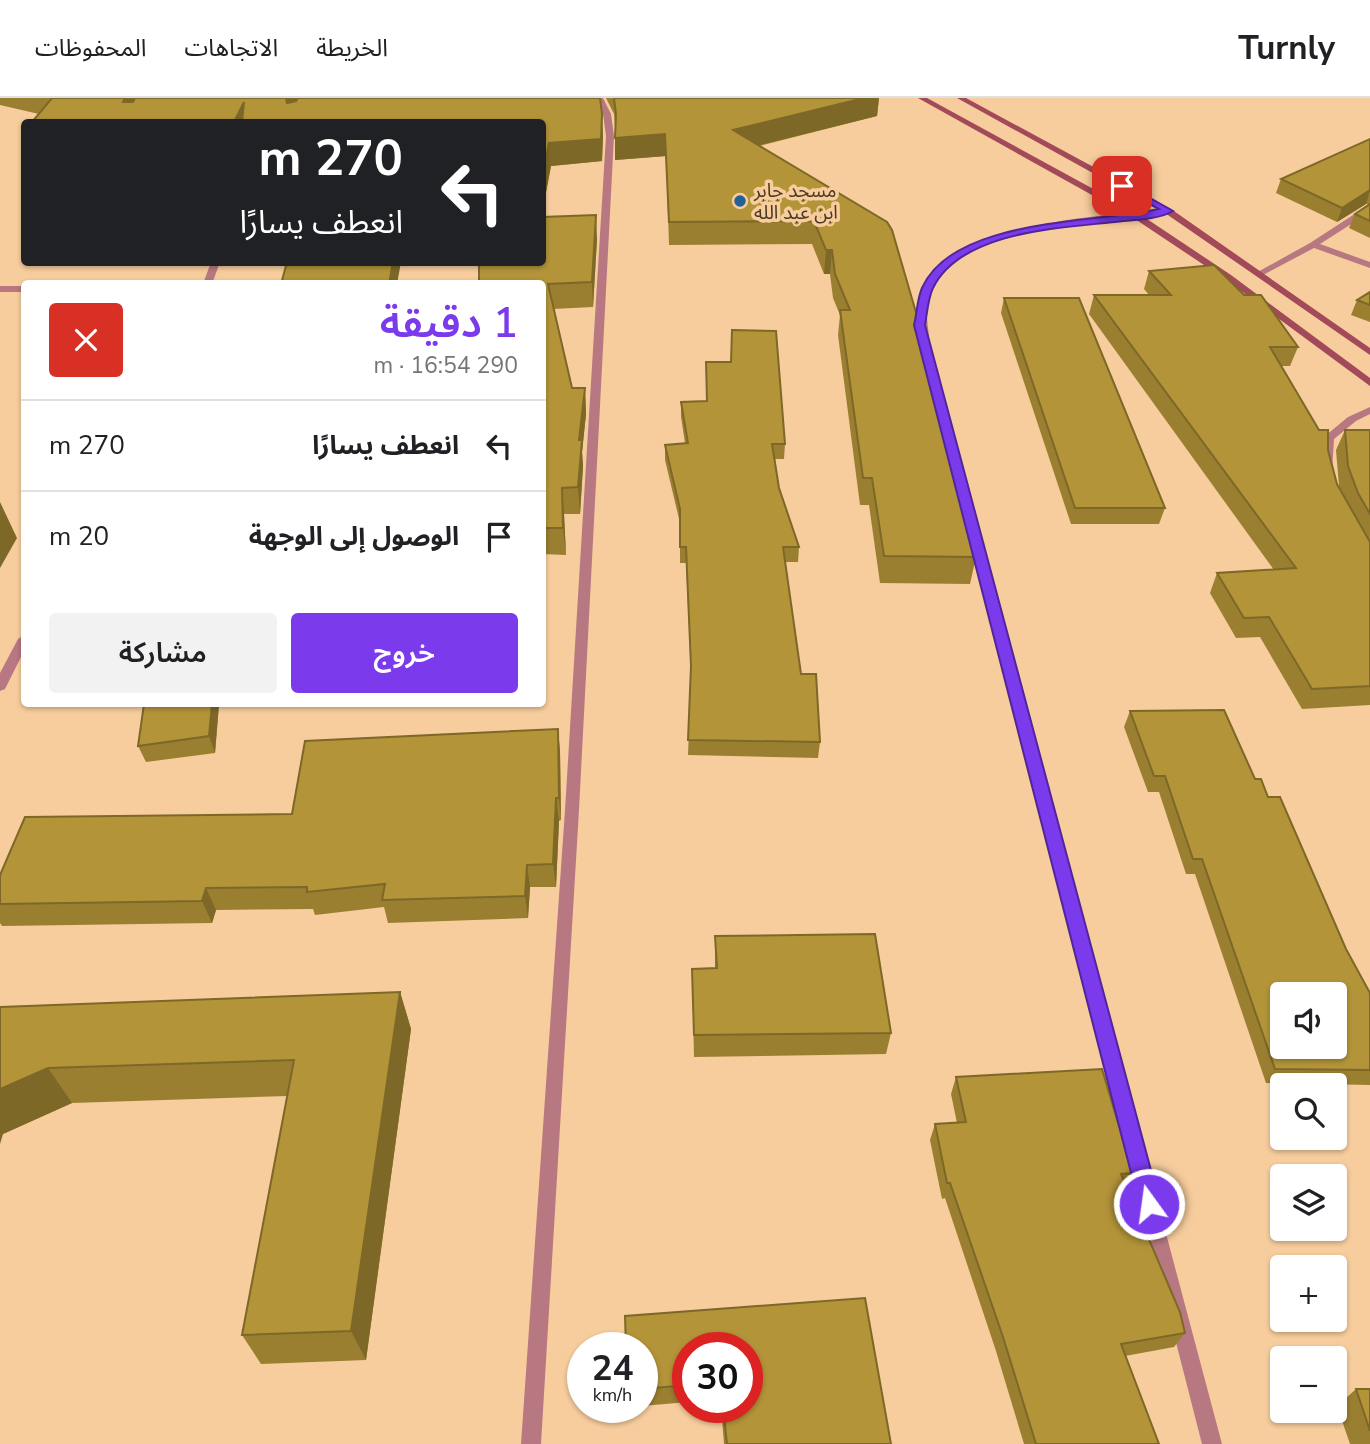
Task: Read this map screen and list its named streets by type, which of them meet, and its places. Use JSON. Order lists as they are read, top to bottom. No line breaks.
{"places":["مسجد جابر ابن عبد الله"],"page":{"header":"Turnly","nav":["الخريطة","الاتجاهات","المحفوظات"],"turn":["270 m","انعطف يسارًا"],"heading":["1 دقيقة","290 m · 16:54"],"list":[{"name":"انعطف يسارًا","value":"270 m"},{"name":"الوصول إلى الوجهة","value":"20 m"}],"buttons":["خروج","مشاركة"],"map_buttons":["+","−"],"speed":"24 km/h","limit":"30"}}
